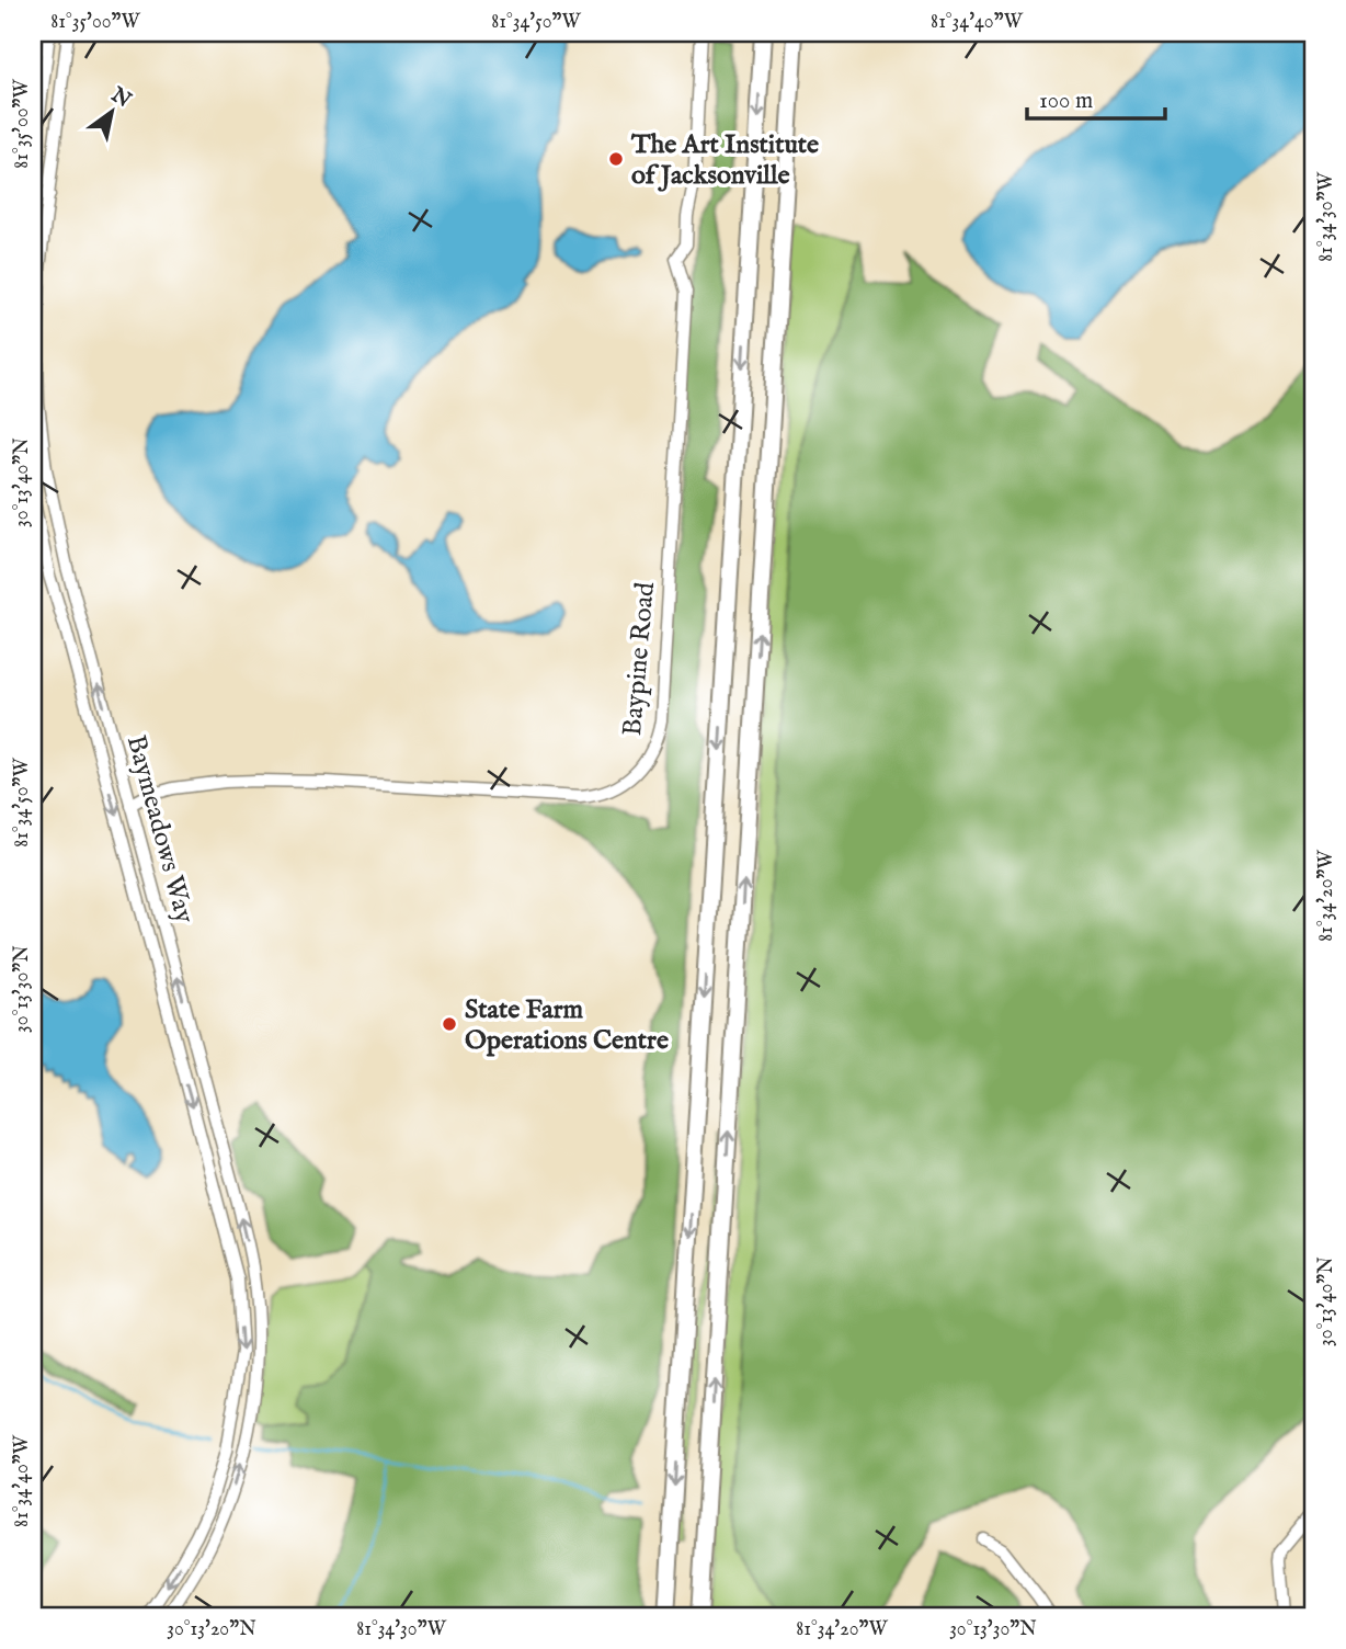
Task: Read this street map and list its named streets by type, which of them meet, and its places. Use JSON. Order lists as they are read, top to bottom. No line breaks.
{"streets":{"street":["Baypine Road","Baymeadows Way"]},"crossings":[["Baypine Road","Baymeadows Way"]],"places":["The Art Institute of Jacksonville","State Farm Operations Centre"],"scale_bar":"100 m","north":"top right","coordinates":["81°35'00\"W","81°34'50\"W","81°34'40\"W","81°34'30\"W","30°13'40\"N","81°34'20\"W","30°13'30\"N","30°13'20\"N"]}
